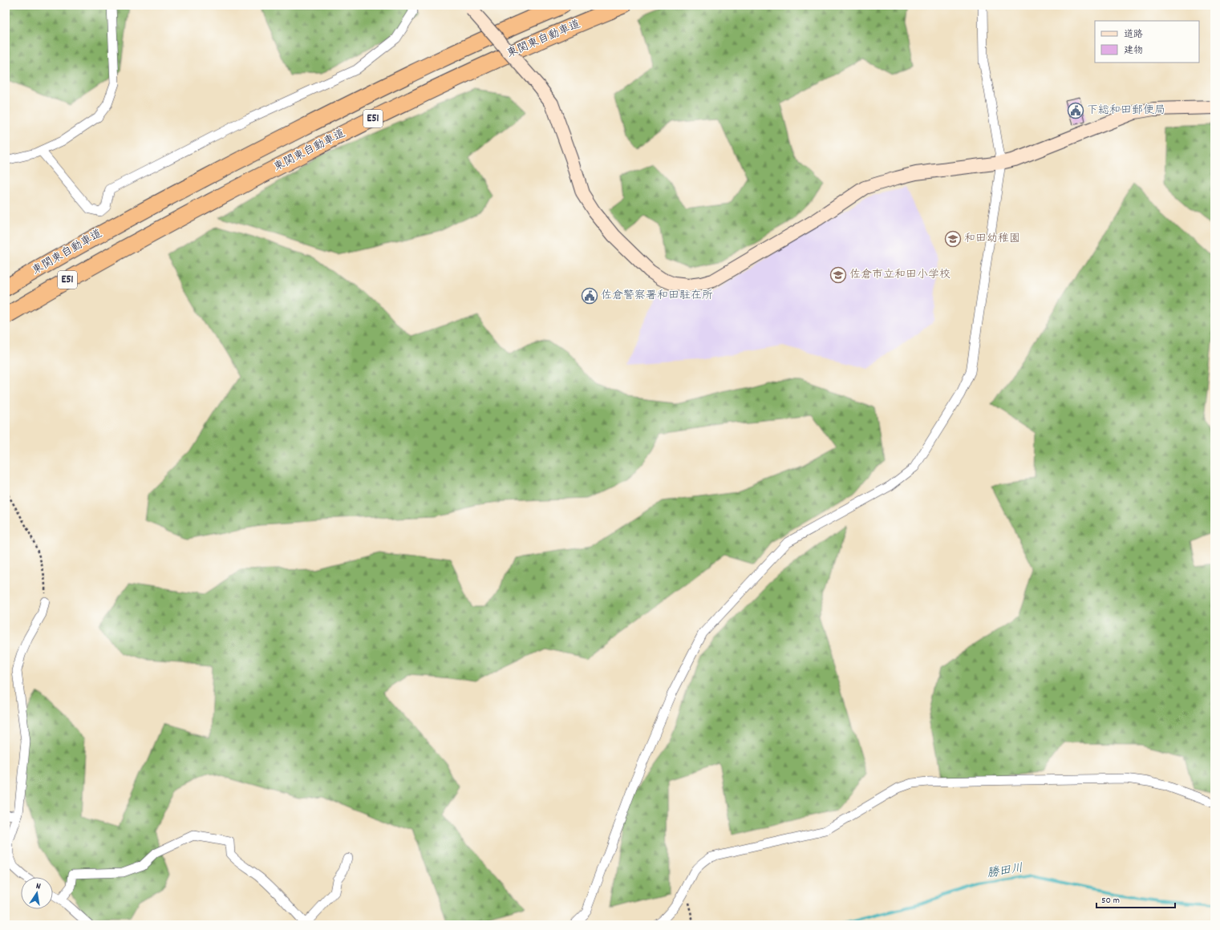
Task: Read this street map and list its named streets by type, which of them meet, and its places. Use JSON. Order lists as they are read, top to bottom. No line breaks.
{"streets":{"highway":["東関東自動車道","E51"]},"water":["勝田川"],"places":{"public building":["下総和田郵便局","佐倉警察署和田駐在所"],"school or university":["和田幼稚園","佐倉市立和田小学校"]},"legend":["道路","建物"],"scale_bar":"50 m","north":"top"}
